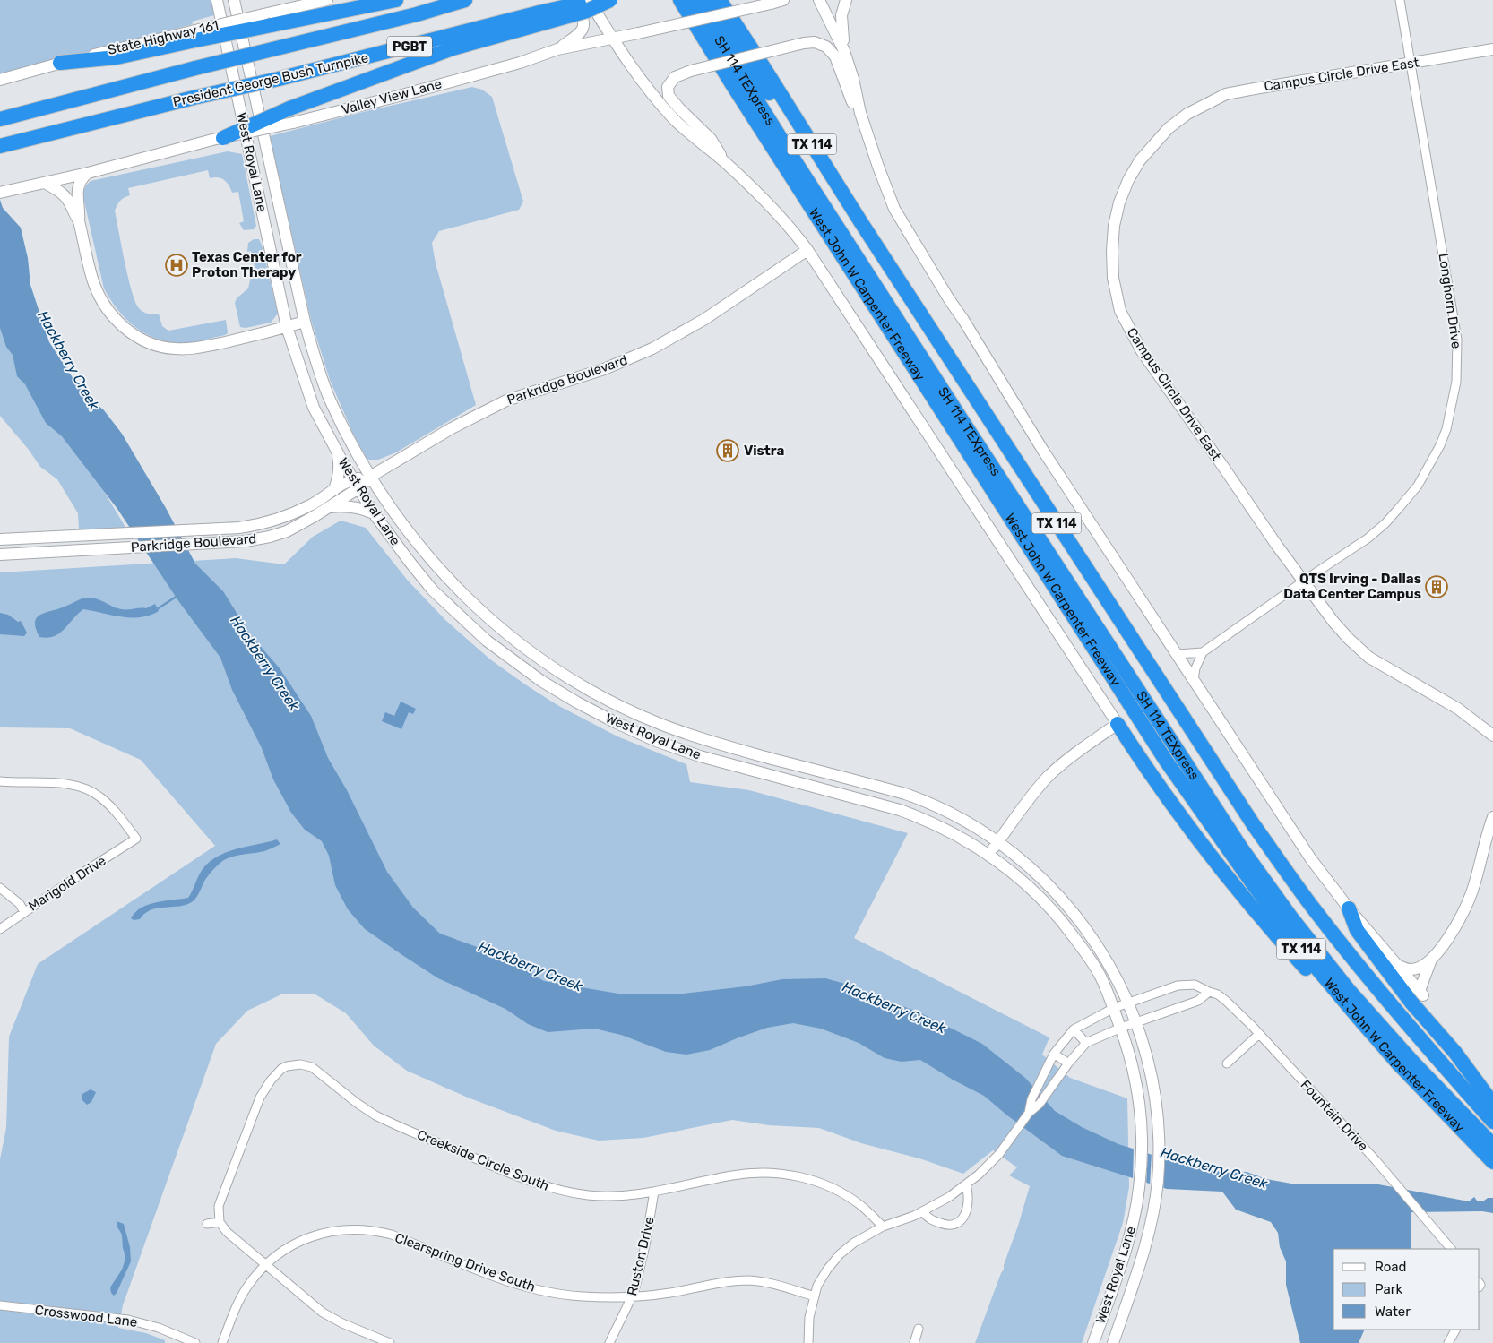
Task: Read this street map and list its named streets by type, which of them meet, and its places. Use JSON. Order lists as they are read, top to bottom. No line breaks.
{"streets":{"highway":["PGBT","President George Bush Turnpike","SH 114 TEXpress","TX 114","West John W Carpenter Freeway"],"main road":["Campus Circle Drive East","Valley View Lane","West Royal Lane","Parkridge Boulevard"],"street":["Longhorn Drive","Marigold Drive","Fountain Drive","Creekside Circle South","Ruston Drive","Clearspring Drive South","Crosswood Lane"]},"crossings":[["Campus Circle Drive East","Longhorn Drive"],["SH 114 TEXpress","TX 114"],["Valley View Lane","West John W Carpenter Freeway"],["West Royal Lane","Parkridge Boulevard"],["West Royal Lane","Fountain Drive"],["West John W Carpenter Freeway","Parkridge Boulevard"],["Creekside Circle South","Ruston Drive"],["Ruston Drive","Clearspring Drive South"]],"water":["Hackberry Creek"],"places":{"hospital":["Texas Center for Proton Therapy"],"building":["Vistra","QTS Irving - Dallas Data Center Campus"]},"legend":["Road","Park","Water"]}
